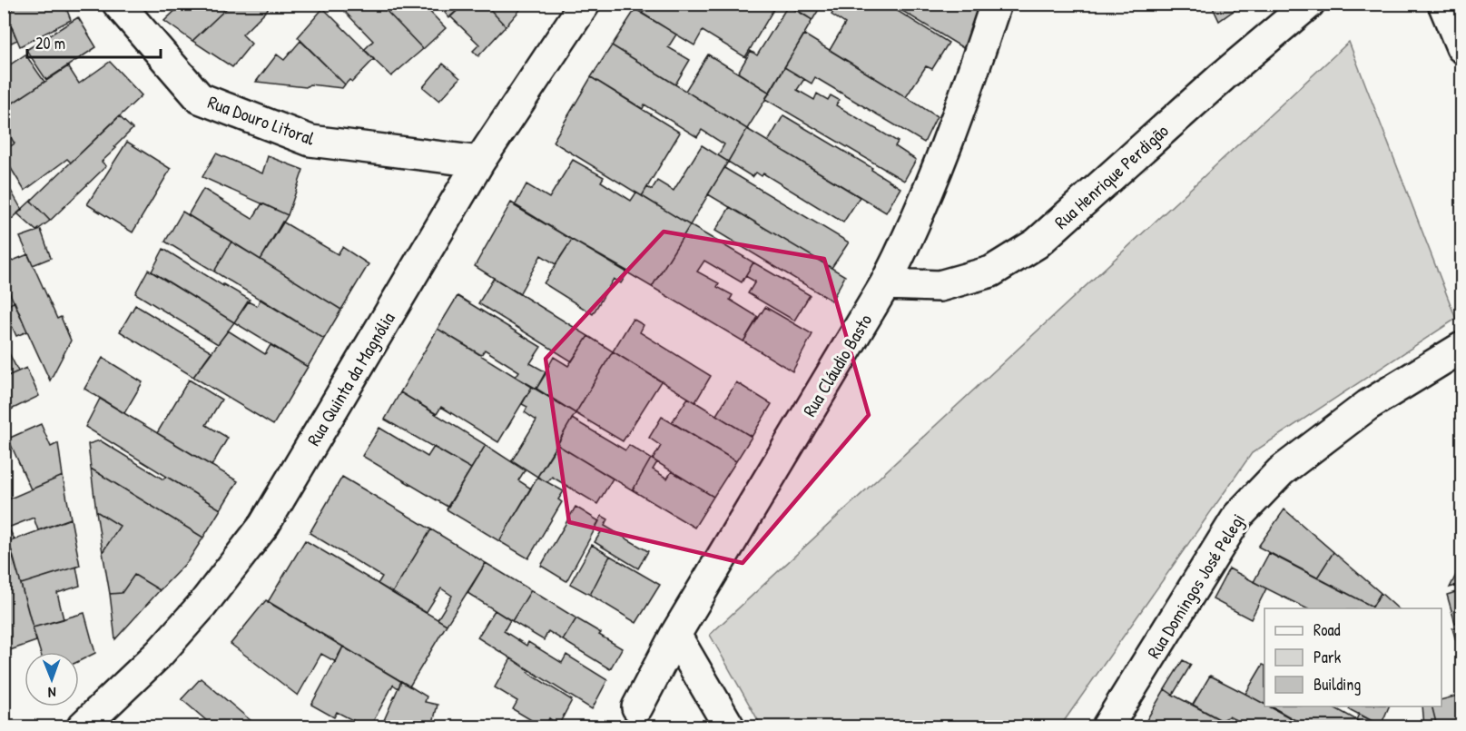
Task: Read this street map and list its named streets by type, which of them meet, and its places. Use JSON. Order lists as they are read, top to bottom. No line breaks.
{"streets":{"street":["Rua Douro Litoral","Rua Henrique Perdigão","Rua Cláudio Basto","Rua Quinta da Magnólia","Rua Domingos José Pelegi"]},"crossings":[["Rua Douro Litoral","Rua Quinta da Magnólia"],["Rua Henrique Perdigão","Rua Cláudio Basto"]],"legend":["Road","Park","Building"],"scale_bar":"20 m","north":"bottom"}
